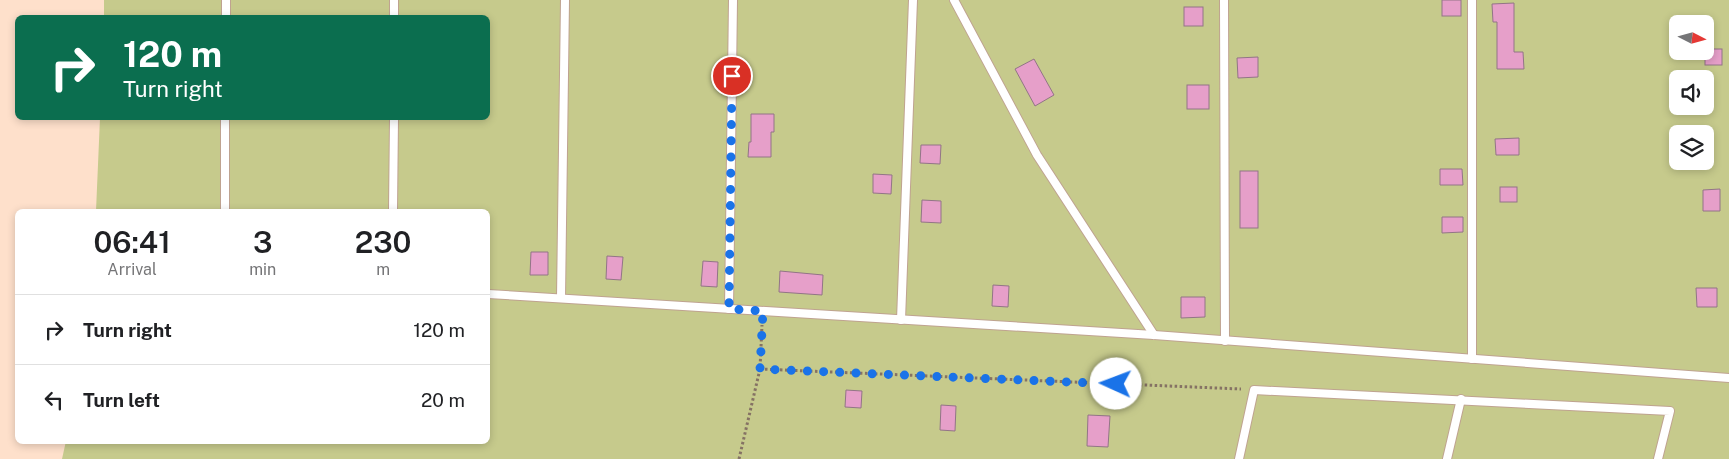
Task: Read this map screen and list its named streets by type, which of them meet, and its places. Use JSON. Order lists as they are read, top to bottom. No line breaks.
{"north":"right","page":{"turn":["120 m","Turn right"],"eta":["06:41","Arrival","3","min","230","m"],"list":[{"name":"Turn right","value":"120 m"},{"name":"Turn left","value":"20 m"}]}}
